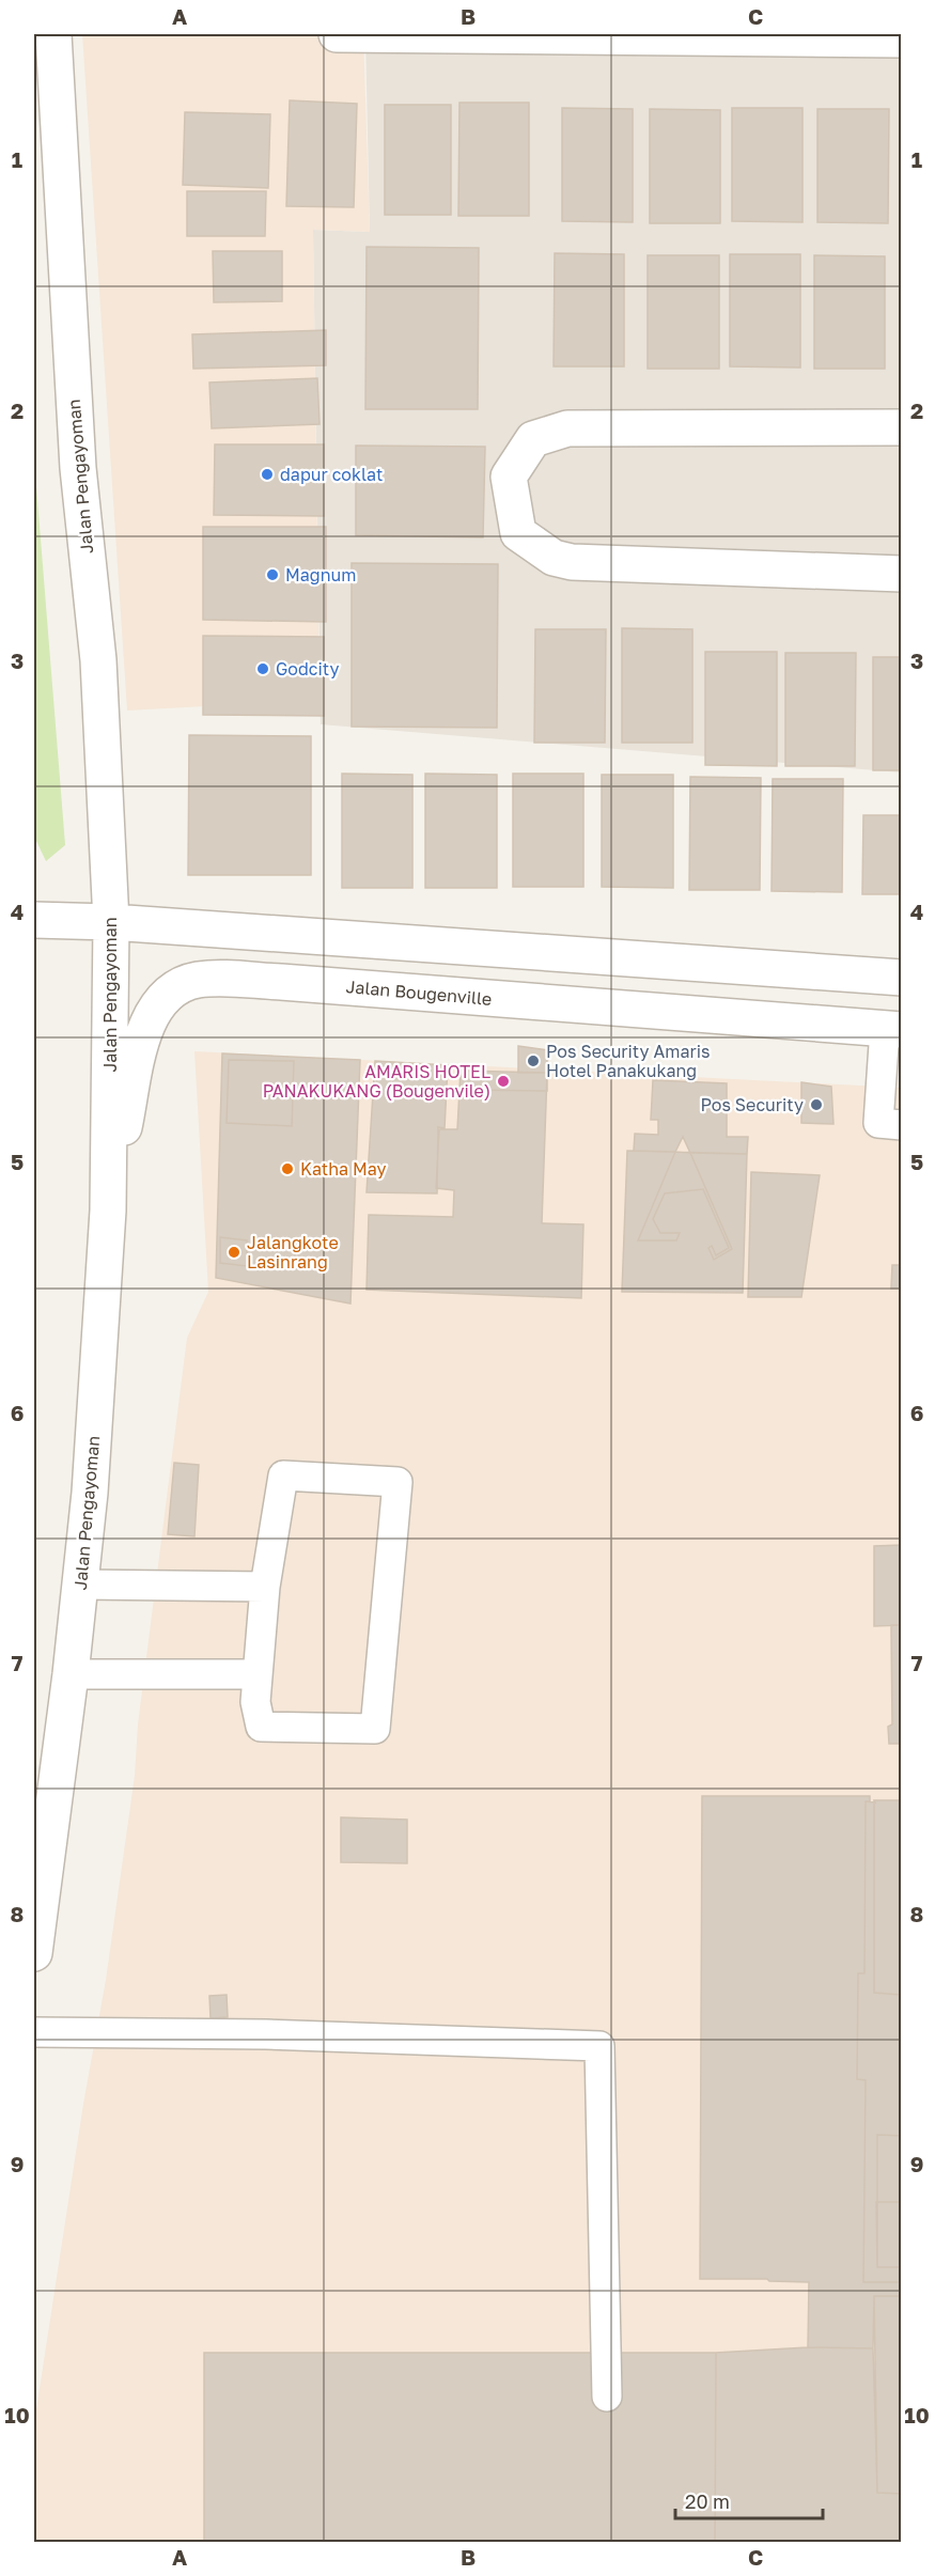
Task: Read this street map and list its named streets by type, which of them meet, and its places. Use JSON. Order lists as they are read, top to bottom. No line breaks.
{"streets":{"street":["Jalan Pengayoman","Jalan Bougenville"]},"crossings":[["Jalan Pengayoman","Jalan Bougenville"]],"places":["dapur coklat","Magnum","Godcity","Pos Security Amaris Hotel Panakukang","AMARIS HOTEL PANAKUKANG (Bougenvile)","Pos Security","Katha May","Jalangkote Lasinrang"],"scale_bar":"20 m","grid":{"columns":["A","B","C"],"rows":["1","2","3","4","5","6","7","8","9","10"]}}
